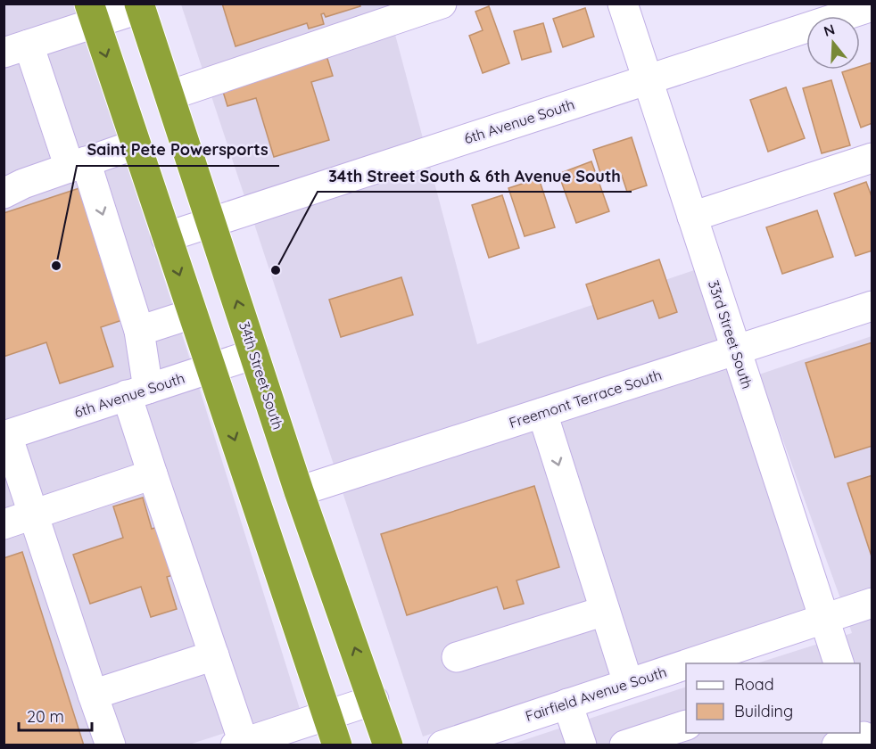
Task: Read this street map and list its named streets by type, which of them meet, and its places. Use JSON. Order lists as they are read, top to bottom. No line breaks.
{"streets":{"highway":["34th Street South"],"street":["6th Avenue South","33rd Street South","Freemont Terrace South","Fairfield Avenue South"]},"crossings":[["6th Avenue South","33rd Street South"],["6th Avenue South","34th Street South"],["33rd Street South","Freemont Terrace South"],["33rd Street South","Fairfield Avenue South"],["34th Street South","Freemont Terrace South"]],"places":["Saint Pete Powersports","34th Street South & 6th Avenue South"],"legend":["Road","Building"],"scale_bar":"20 m","north":"top"}
